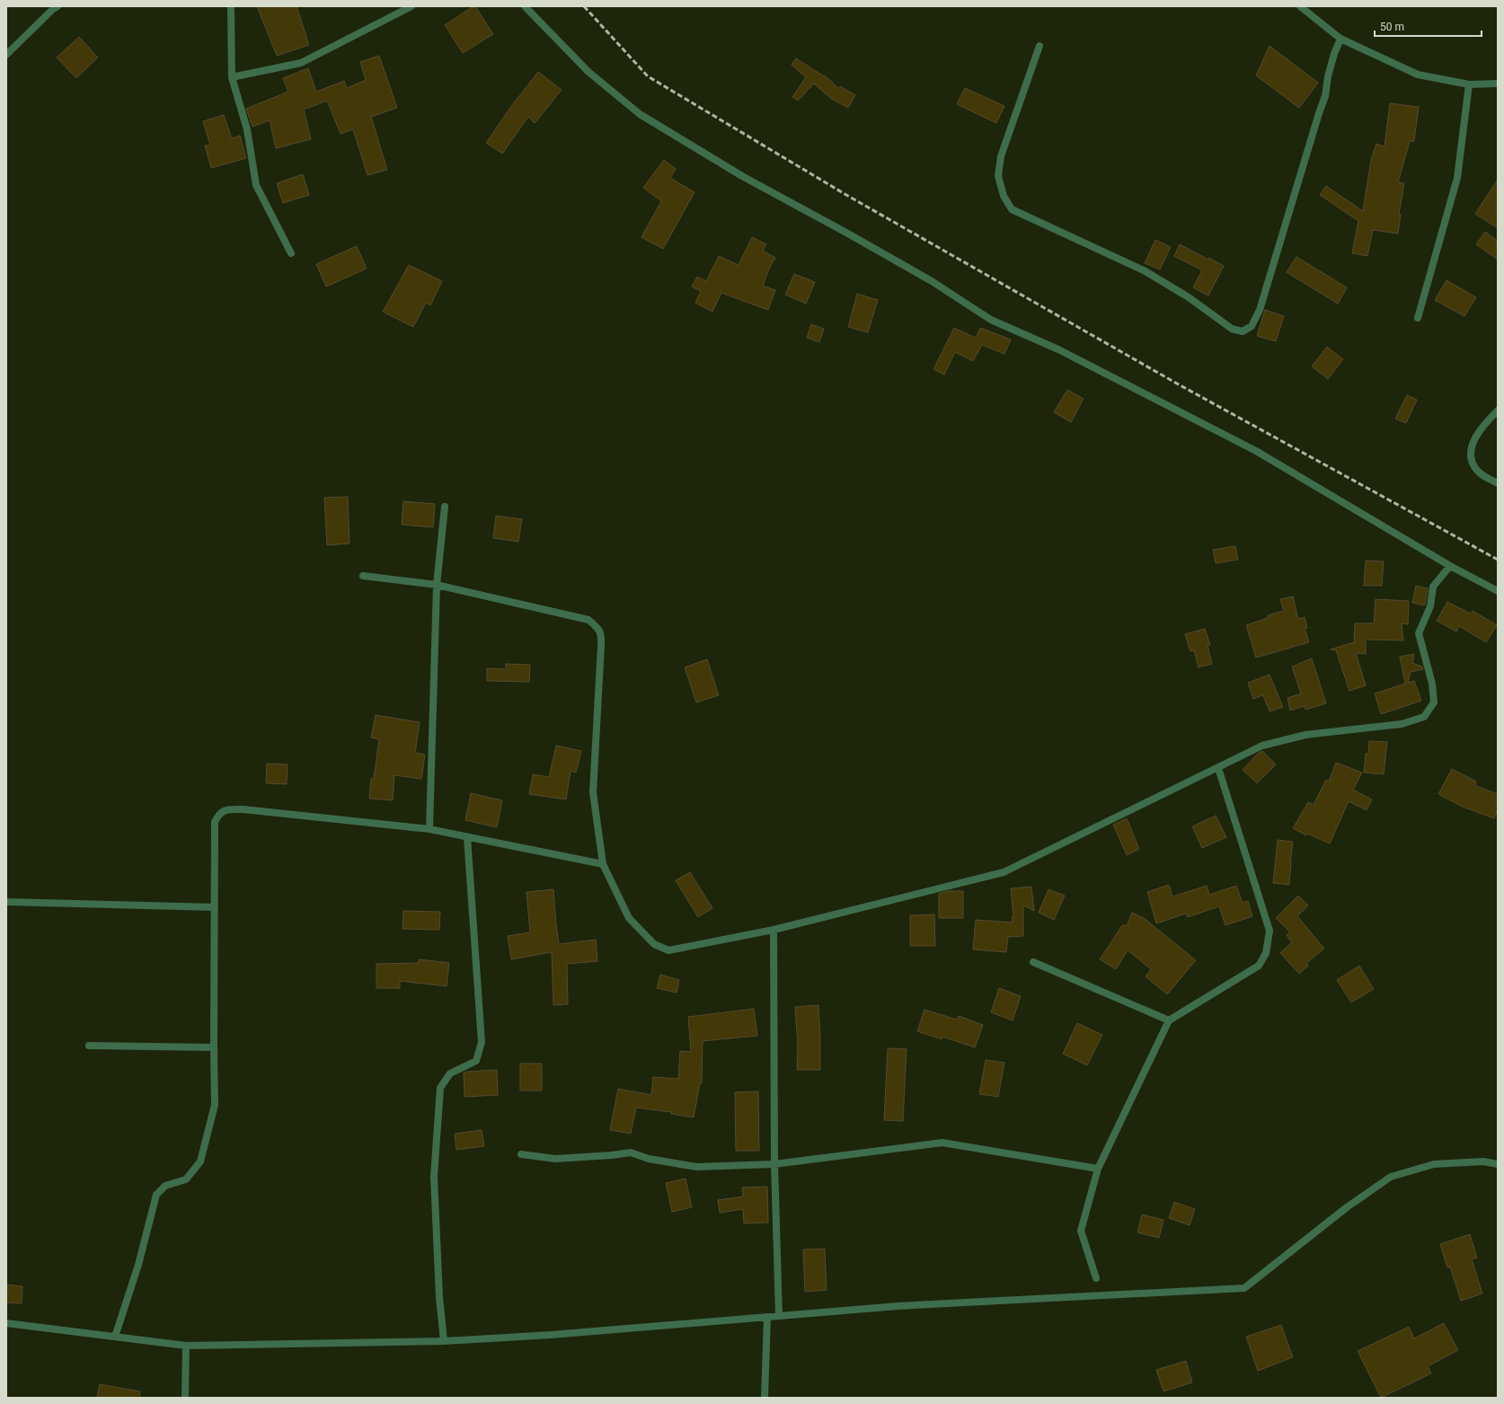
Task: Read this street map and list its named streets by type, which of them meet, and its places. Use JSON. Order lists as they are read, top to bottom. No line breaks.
{"scale_bar":"50 m"}
